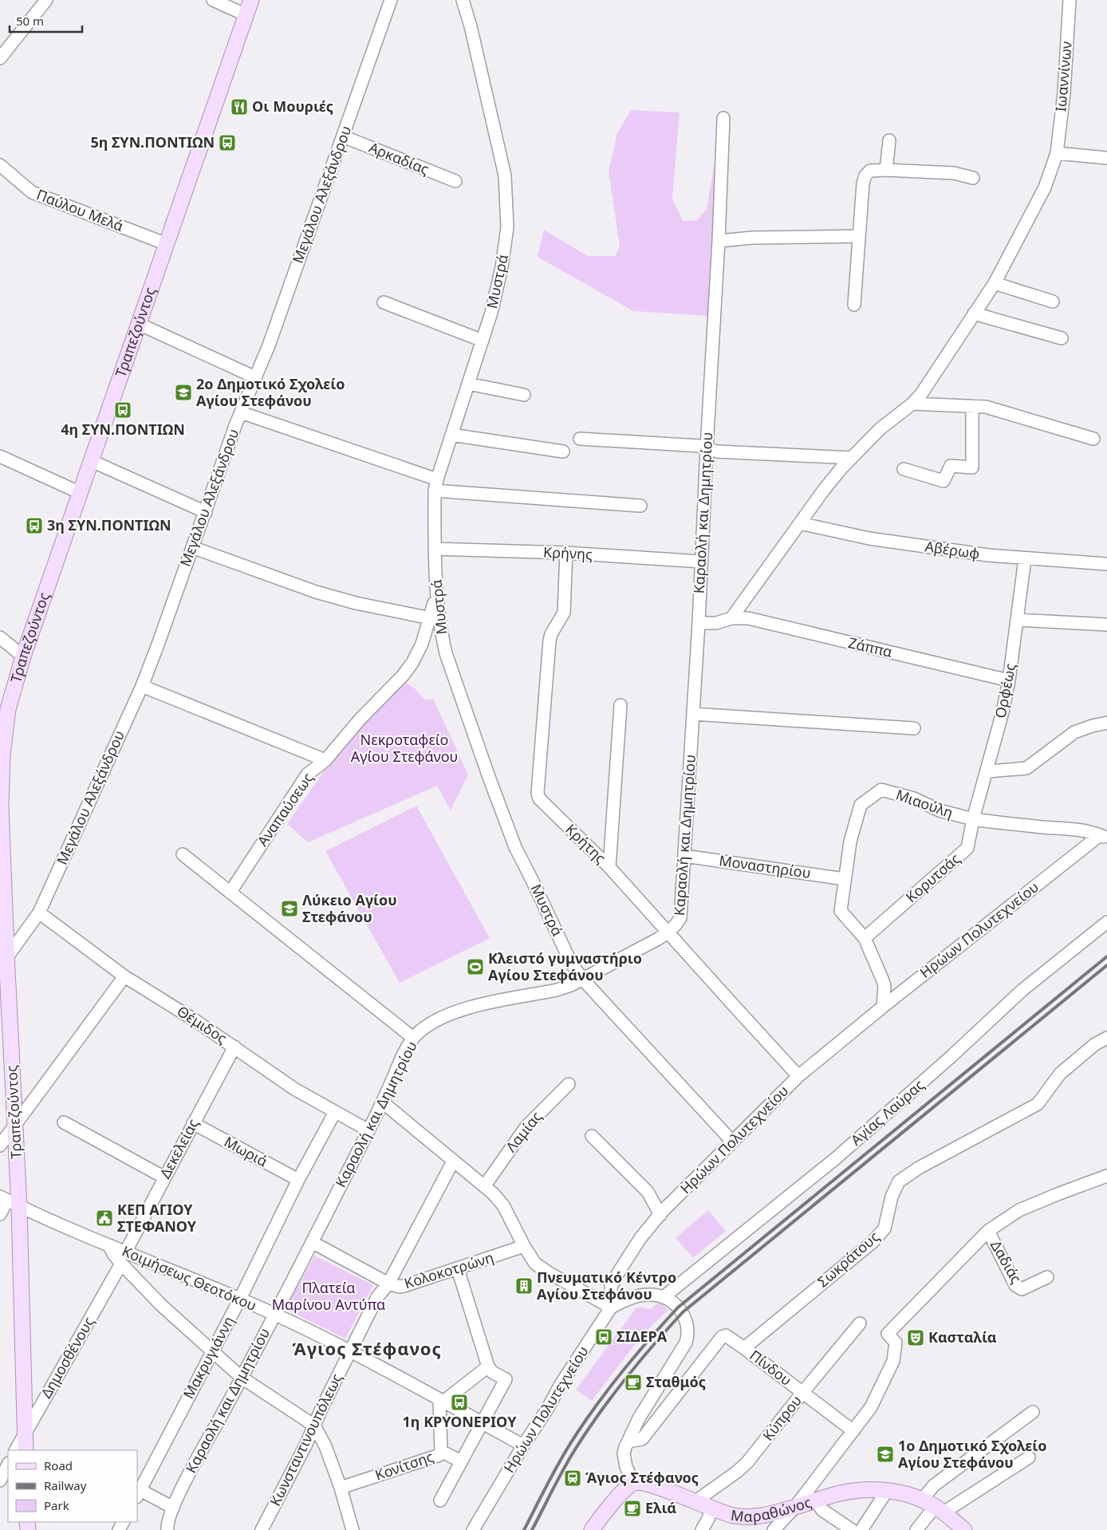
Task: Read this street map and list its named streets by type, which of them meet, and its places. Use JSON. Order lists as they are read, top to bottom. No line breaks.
{"streets":{"main road":["Τραπεζούντος","Μαραθώνος"],"street":["Ιωαννίνων","Αρκαδίας","Μεγάλου Αλεξάνδρου","Παύλου Μελά","Μυστρά","Καραολή και Δημητρίου","Αβέρωφ","Κρήνης","Ζάππα","Ορφέως","Μιαούλη","Αναπαύσεως","Κρήτης","Μοναστηρίου","Κορυτσάς","Ηρώων Πολυτεχνείου","Θέμιδος","Αγίας Λαύρας","Λαμίας","Δεκελείας","Μωριά","Σωκράτους","Δαδιάς","Κολοκοτρώνη","Κοιμήσεως Θεοτόκου","Δημοσθένους","Μακρυγιάννη","Πίνδου","Κύπρου","Κωνσταντινουπόλεως","Κονίτσης"]},"crossings":[["Ιωαννίνων","Αβέρωφ"],["Ιωαννίνων","Ζάππα"],["Αρκαδίας","Μεγάλου Αλεξάνδρου"],["Μεγάλου Αλεξάνδρου","Τραπεζούντος"],["Μεγάλου Αλεξάνδρου","Θέμιδος"],["Παύλου Μελά","Τραπεζούντος"],["Μυστρά","Καραολή και Δημητρίου"],["Μυστρά","Κρήνης"],["Μυστρά","Αναπαύσεως"],["Μυστρά","Ηρώων Πολυτεχνείου"],["Τραπεζούντος","Κοιμήσεως Θεοτόκου"],["Τραπεζούντος","Δημοσθένους"],["Καραολή και Δημητρίου","Κρήνης"],["Καραολή και Δημητρίου","Ζάππα"],["Καραολή και Δημητρίου","Κρήτης"],["Καραολή και Δημητρίου","Μοναστηρίου"],["Καραολή και Δημητρίου","Θέμιδος"],["Καραολή και Δημητρίου","Κολοκοτρώνη"],["Καραολή και Δημητρίου","Κοιμήσεως Θεοτόκου"],["Αβέρωφ","Ορφέως"],["Κρήνης","Κρήτης"],["Ζάππα","Ορφέως"],["Ορφέως","Μιαούλη"],["Ορφέως","Κορυτσάς"],["Μιαούλη","Μοναστηρίου"],["Μιαούλη","Κορυτσάς"],["Κρήτης","Ηρώων Πολυτεχνείου"],["Ηρώων Πολυτεχνείου","Κοιμήσεως Θεοτόκου"],["Θέμιδος","Δεκελείας"],["Θέμιδος","Μακρυγιάννη"],["Δεκελείας","Μωριά"],["Δεκελείας","Κοιμήσεως Θεοτόκου"],["Μωριά","Μακρυγιάννη"],["Σωκράτους","Πίνδου"],["Κολοκοτρώνη","Κωνσταντινουπόλεως"],["Κοιμήσεως Θεοτόκου","Μακρυγιάννη"],["Κοιμήσεως Θεοτόκου","Κωνσταντινουπόλεως"],["Κοιμήσεως Θεοτόκου","Κονίτσης"],["Πίνδου","Κύπρου"],["Κύπρου","Μαραθώνος"]],"districts":["Άγιος Στέφανος"],"parks":["Νεκροταφείο Αγίου Στεφάνου","Πλατεία Μαρίνου Αντύπα"],"places":{"restaurant":["Οι Μουριές"],"bus stop":["5η ΣΥΝ.ΠΟΝΤΙΩΝ","4η ΣΥΝ.ΠΟΝΤΙΩΝ","3η ΣΥΝ.ΠΟΝΤΙΩΝ","ΣΙΔΕΡΑ","1η ΚΡΥΟΝΕΡΙΟΥ"],"school or university":["2ο Δημοτικό Σχολείο Αγίου Στεφάνου","Λύκειο Αγίου Στεφάνου","1ο Δημοτικό Σχολείο Αγίου Στεφάνου"],"sports":["Κλειστό γυμναστήριο Αγίου Στεφάνου"],"public building":["ΚΕΠ ΑΓΙΟΥ ΣΤΕΦΑΝΟΥ"],"building":["Πνευματικό Κέντρο Αγίου Στεφάνου"],"theatre":["Κασταλία"],"cafe":["Σταθμός","Ελιά"],"station":["Άγιος Στέφανος"]},"legend":["Road","Railway","Park"],"scale_bar":"50 m"}
